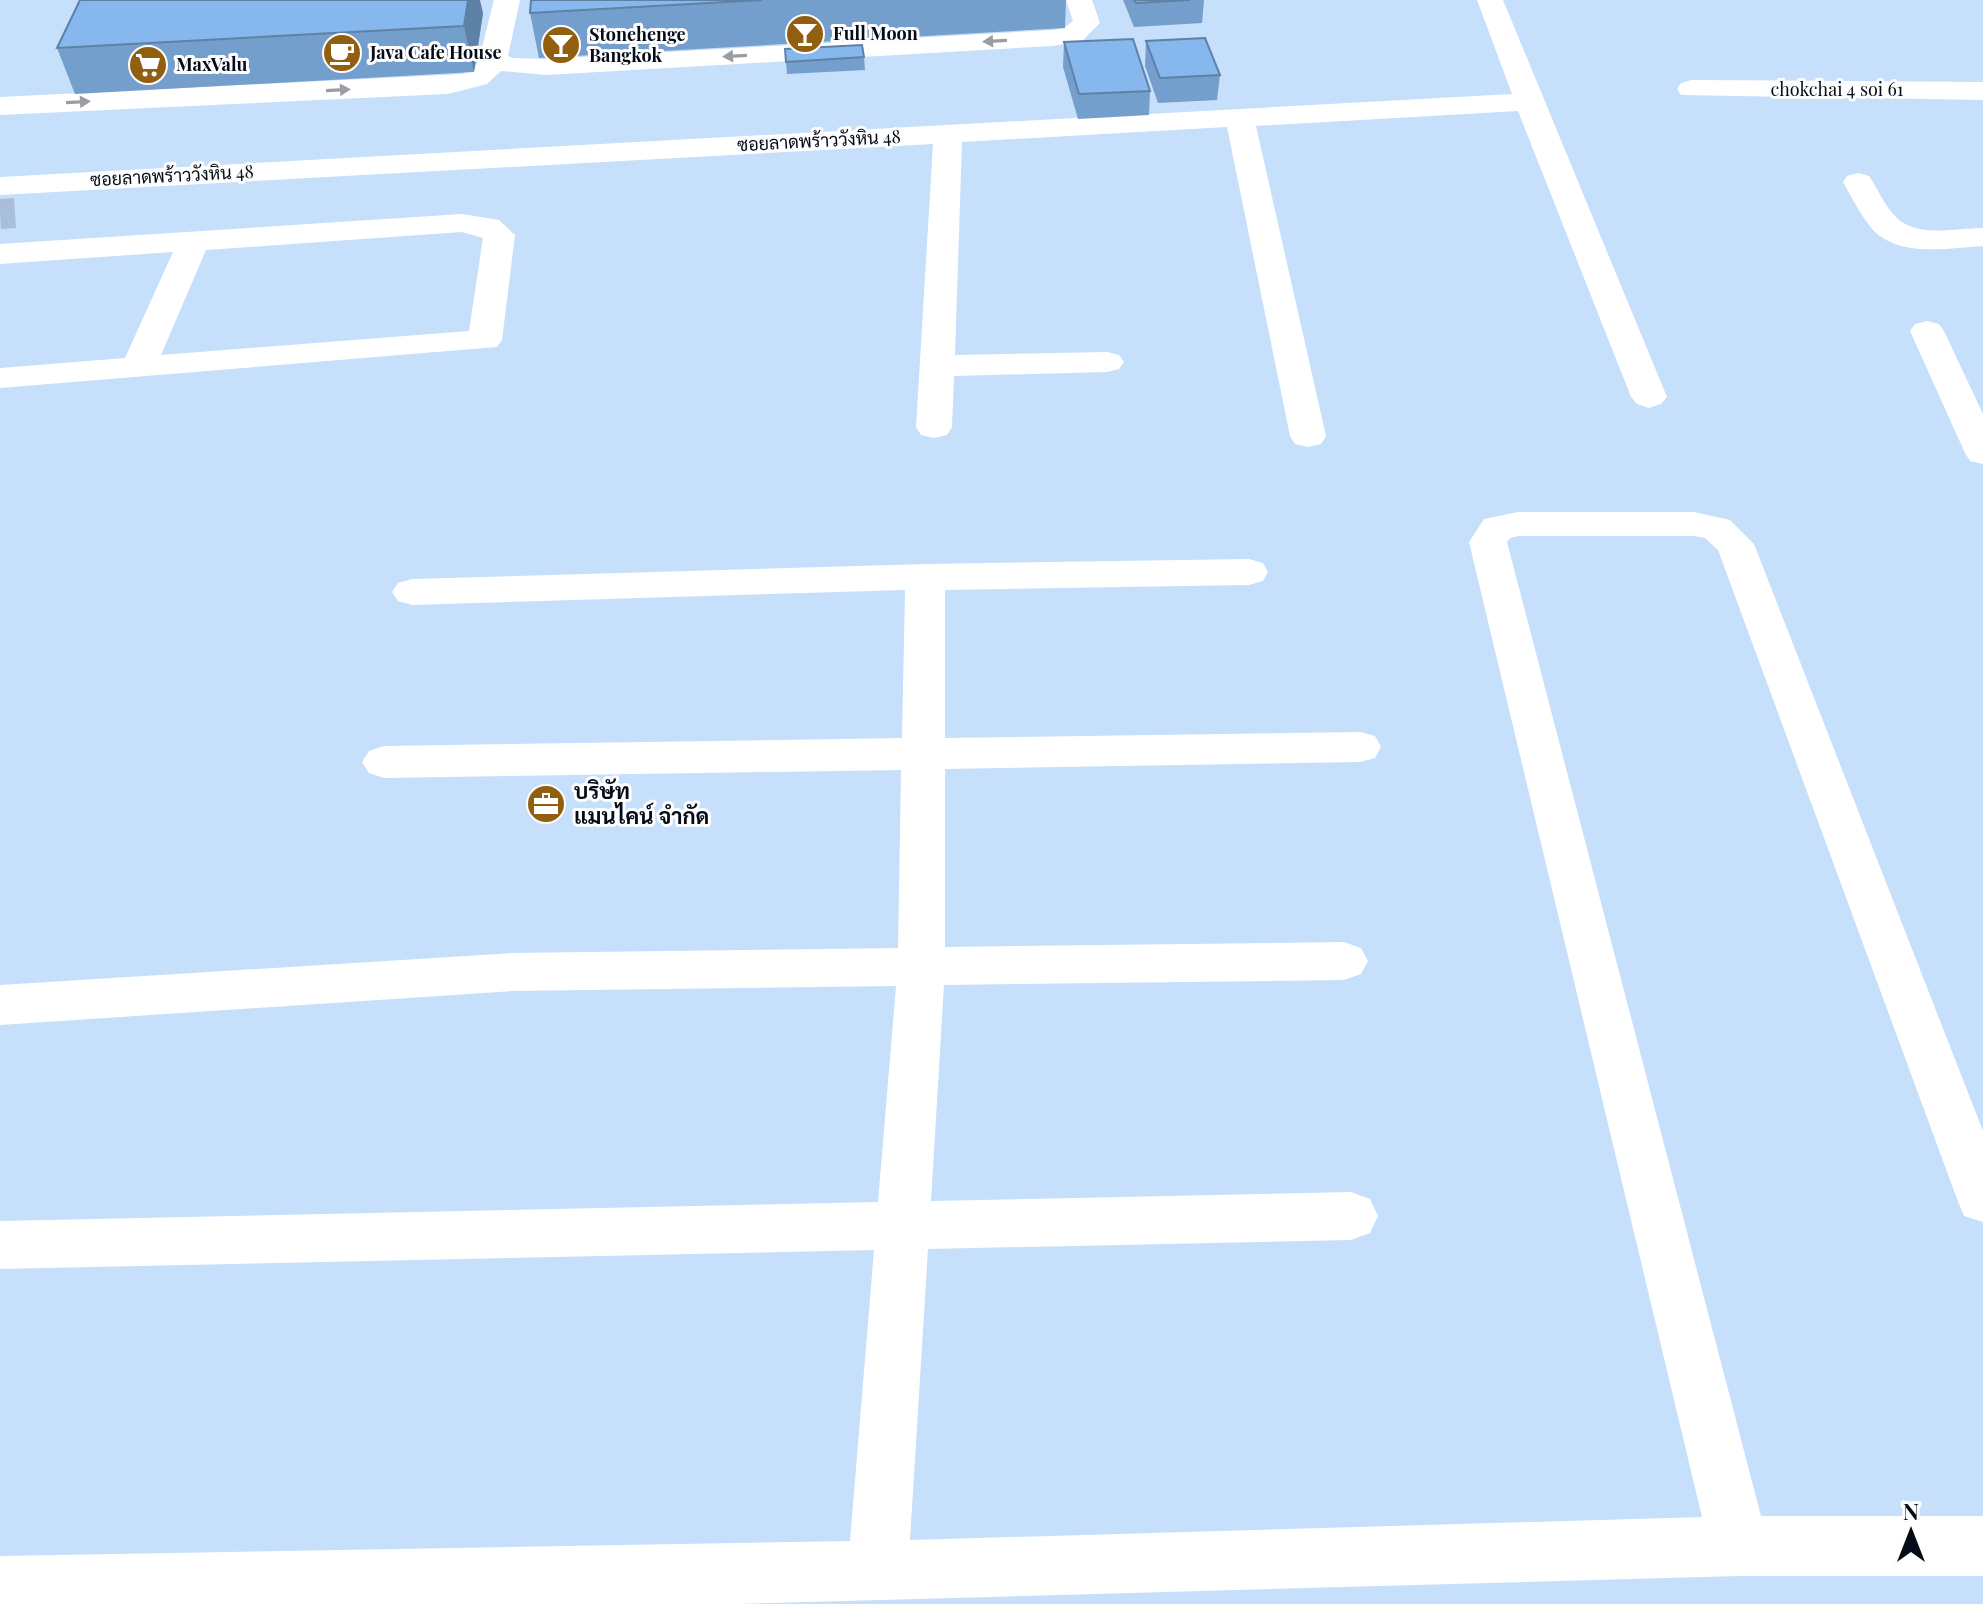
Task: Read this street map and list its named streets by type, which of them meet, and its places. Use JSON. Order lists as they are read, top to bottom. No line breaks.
{"streets":{"street":["chokchai 4 soi 61","ซอยลาดพร้าววังหิน 48"]},"places":{"bar":["Full Moon","Stonehenge Bangkok"],"cafe":["Java Cafe House"],"supermarket":["MaxValu"],"office":["บริษัท แมนไคน์ จำกัด"]},"north":"top"}
